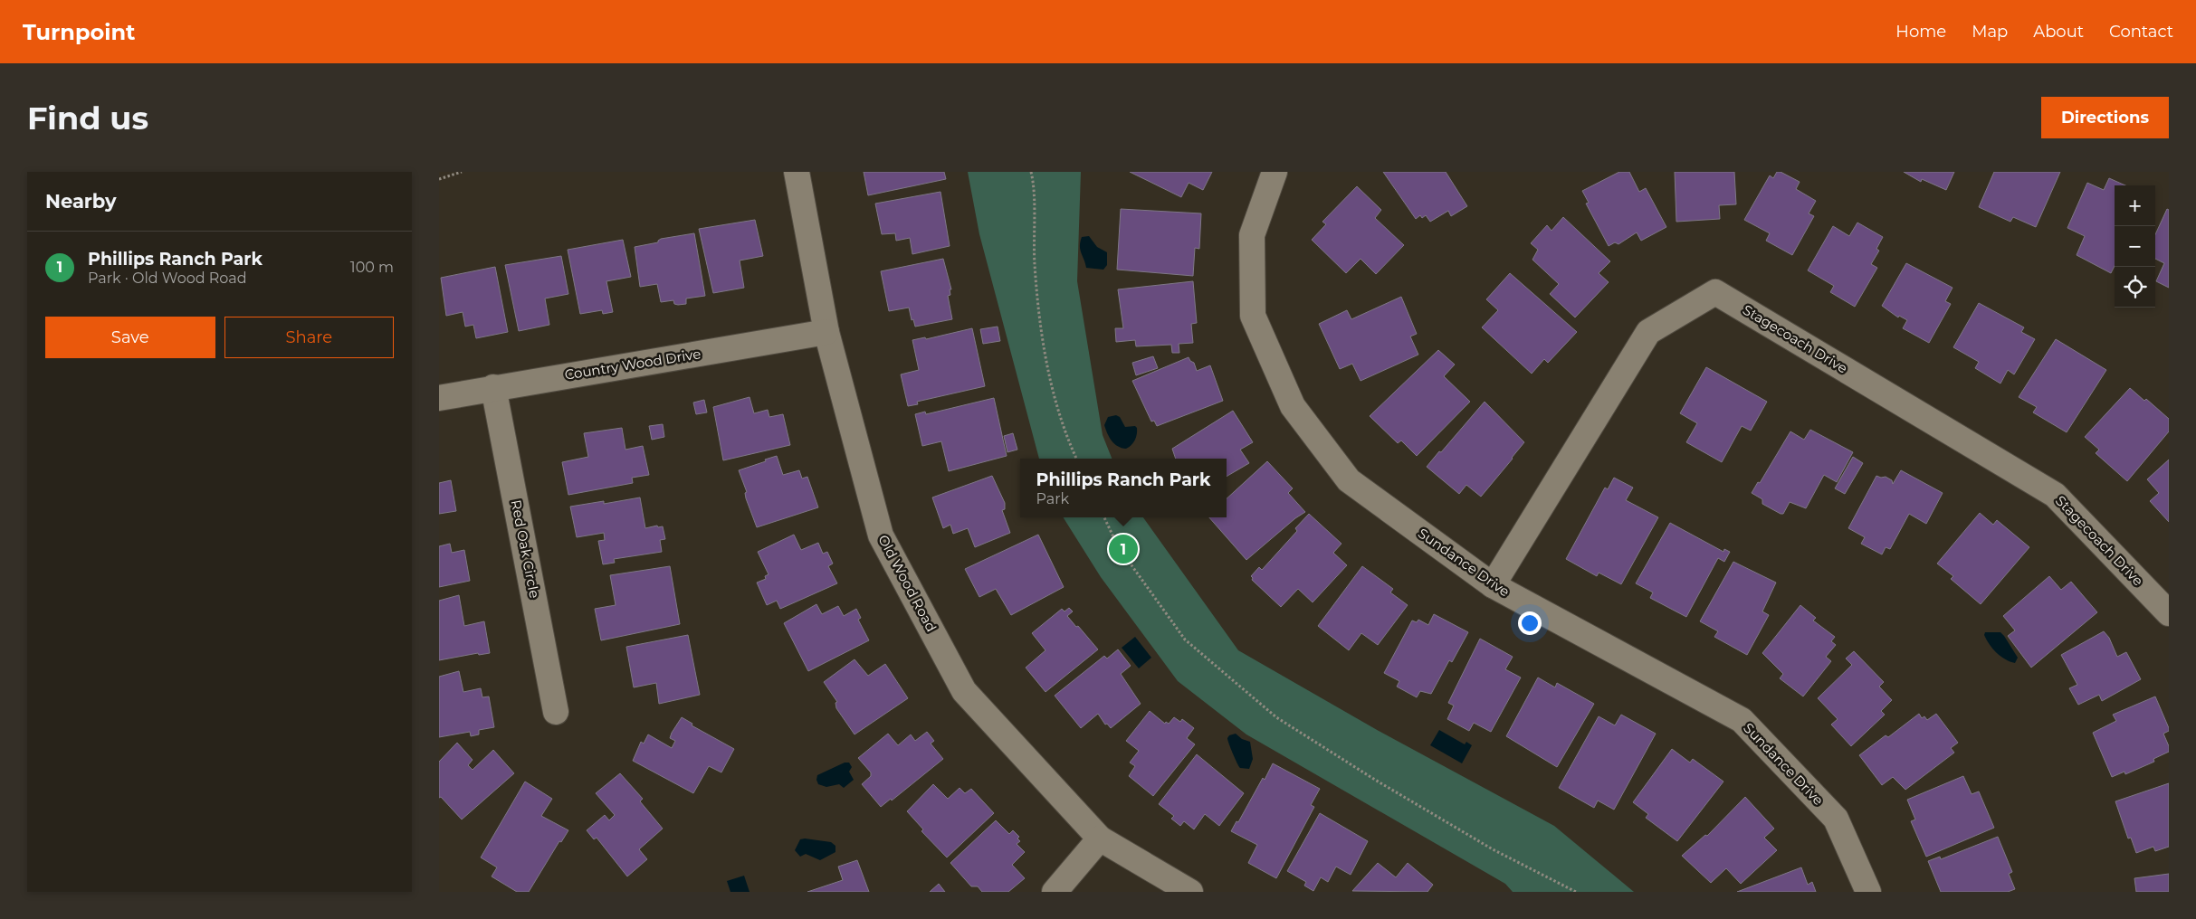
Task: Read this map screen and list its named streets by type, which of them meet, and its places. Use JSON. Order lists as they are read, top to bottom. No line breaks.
{"streets":{"street":["Stagecoach Drive","Country Wood Drive","Red Oak Circle","Sundance Drive","Old Wood Road"]},"crossings":[["Stagecoach Drive","Sundance Drive"],["Country Wood Drive","Red Oak Circle"],["Country Wood Drive","Old Wood Road"]],"page":{"header":"Turnpoint","nav":["Home","Map","About","Contact"],"buttons":["Directions",["Save","Share"]],"title":"Find us","heading":"Nearby","map_buttons":["+","−"],"list":[{"mark":"1","name":"Phillips Ranch Park","note":"Park · Old Wood Road","value":"100 m"}],"popup":["Phillips Ranch Park","Park"],"pins":"1"}}
